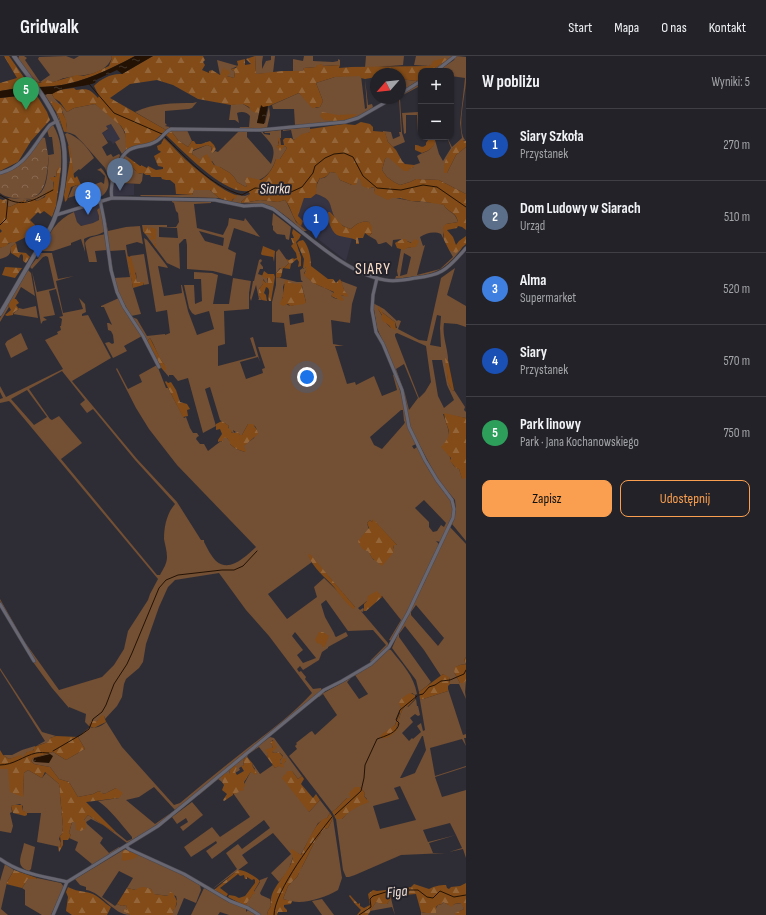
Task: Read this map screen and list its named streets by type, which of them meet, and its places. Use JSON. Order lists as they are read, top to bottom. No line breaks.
{"districts":["SIARY"],"water":["Siarka","Figa"],"north":"bottom left","page":{"header":"Gridwalk","nav":["Start","Mapa","O nas","Kontakt"],"heading":["W pobliżu","Wyniki: 5"],"map_buttons":["+","−"],"pins":["5","2","3","1","4"],"list":[{"mark":"1","name":"Siary Szkoła","note":"Przystanek","value":"270 m"},{"mark":"2","name":"Dom Ludowy w Siarach","note":"Urząd","value":"510 m"},{"mark":"3","name":"Alma","note":"Supermarket","value":"520 m"},{"mark":"4","name":"Siary","note":"Przystanek","value":"570 m"},{"mark":"5","name":"Park linowy","note":"Park · Jana Kochanowskiego","value":"750 m"}],"buttons":["Zapisz","Udostępnij"]}}
